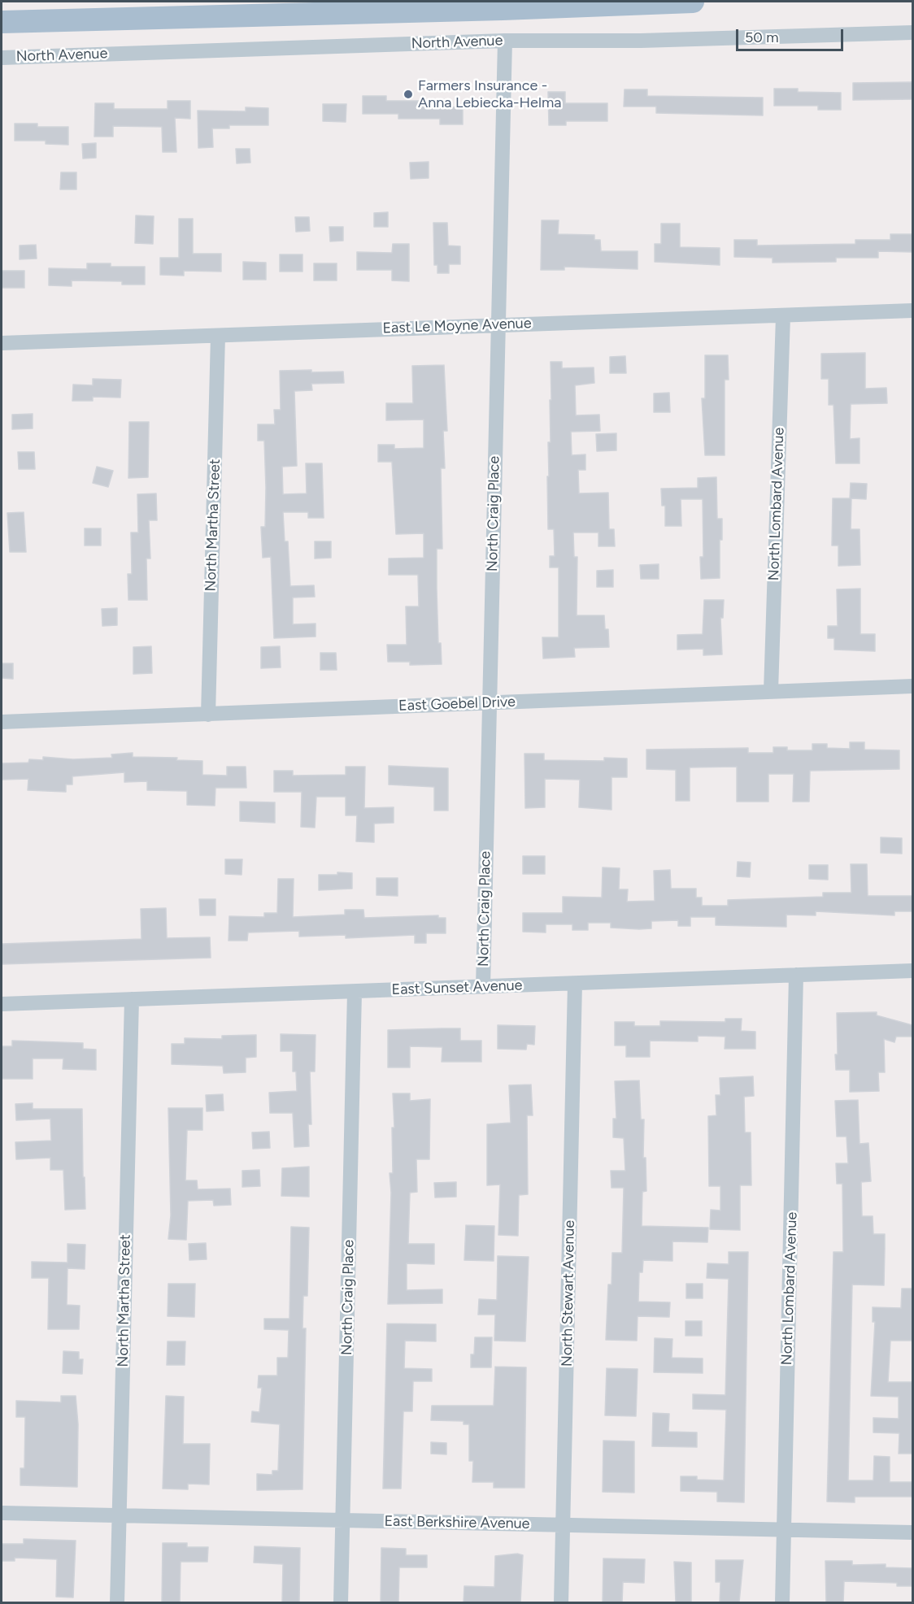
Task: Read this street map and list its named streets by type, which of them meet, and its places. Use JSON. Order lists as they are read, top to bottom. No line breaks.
{"streets":{"street":["North Avenue","East Le Moyne Avenue","North Lombard Avenue","North Craig Place","North Martha Street","East Goebel Drive","East Sunset Avenue","North Stewart Avenue","East Berkshire Avenue"]},"crossings":[["North Avenue","North Craig Place"],["East Le Moyne Avenue","North Lombard Avenue"],["East Le Moyne Avenue","North Craig Place"],["East Le Moyne Avenue","North Martha Street"],["North Lombard Avenue","East Goebel Drive"],["North Lombard Avenue","East Sunset Avenue"],["North Lombard Avenue","East Berkshire Avenue"],["North Craig Place","East Goebel Drive"],["North Craig Place","East Sunset Avenue"],["North Craig Place","East Berkshire Avenue"],["North Martha Street","East Goebel Drive"],["North Martha Street","East Sunset Avenue"],["North Martha Street","East Berkshire Avenue"],["East Sunset Avenue","North Stewart Avenue"],["North Stewart Avenue","East Berkshire Avenue"]],"places":["Farmers Insurance - Anna Lebiecka-Helma"],"scale_bar":"50 m"}
